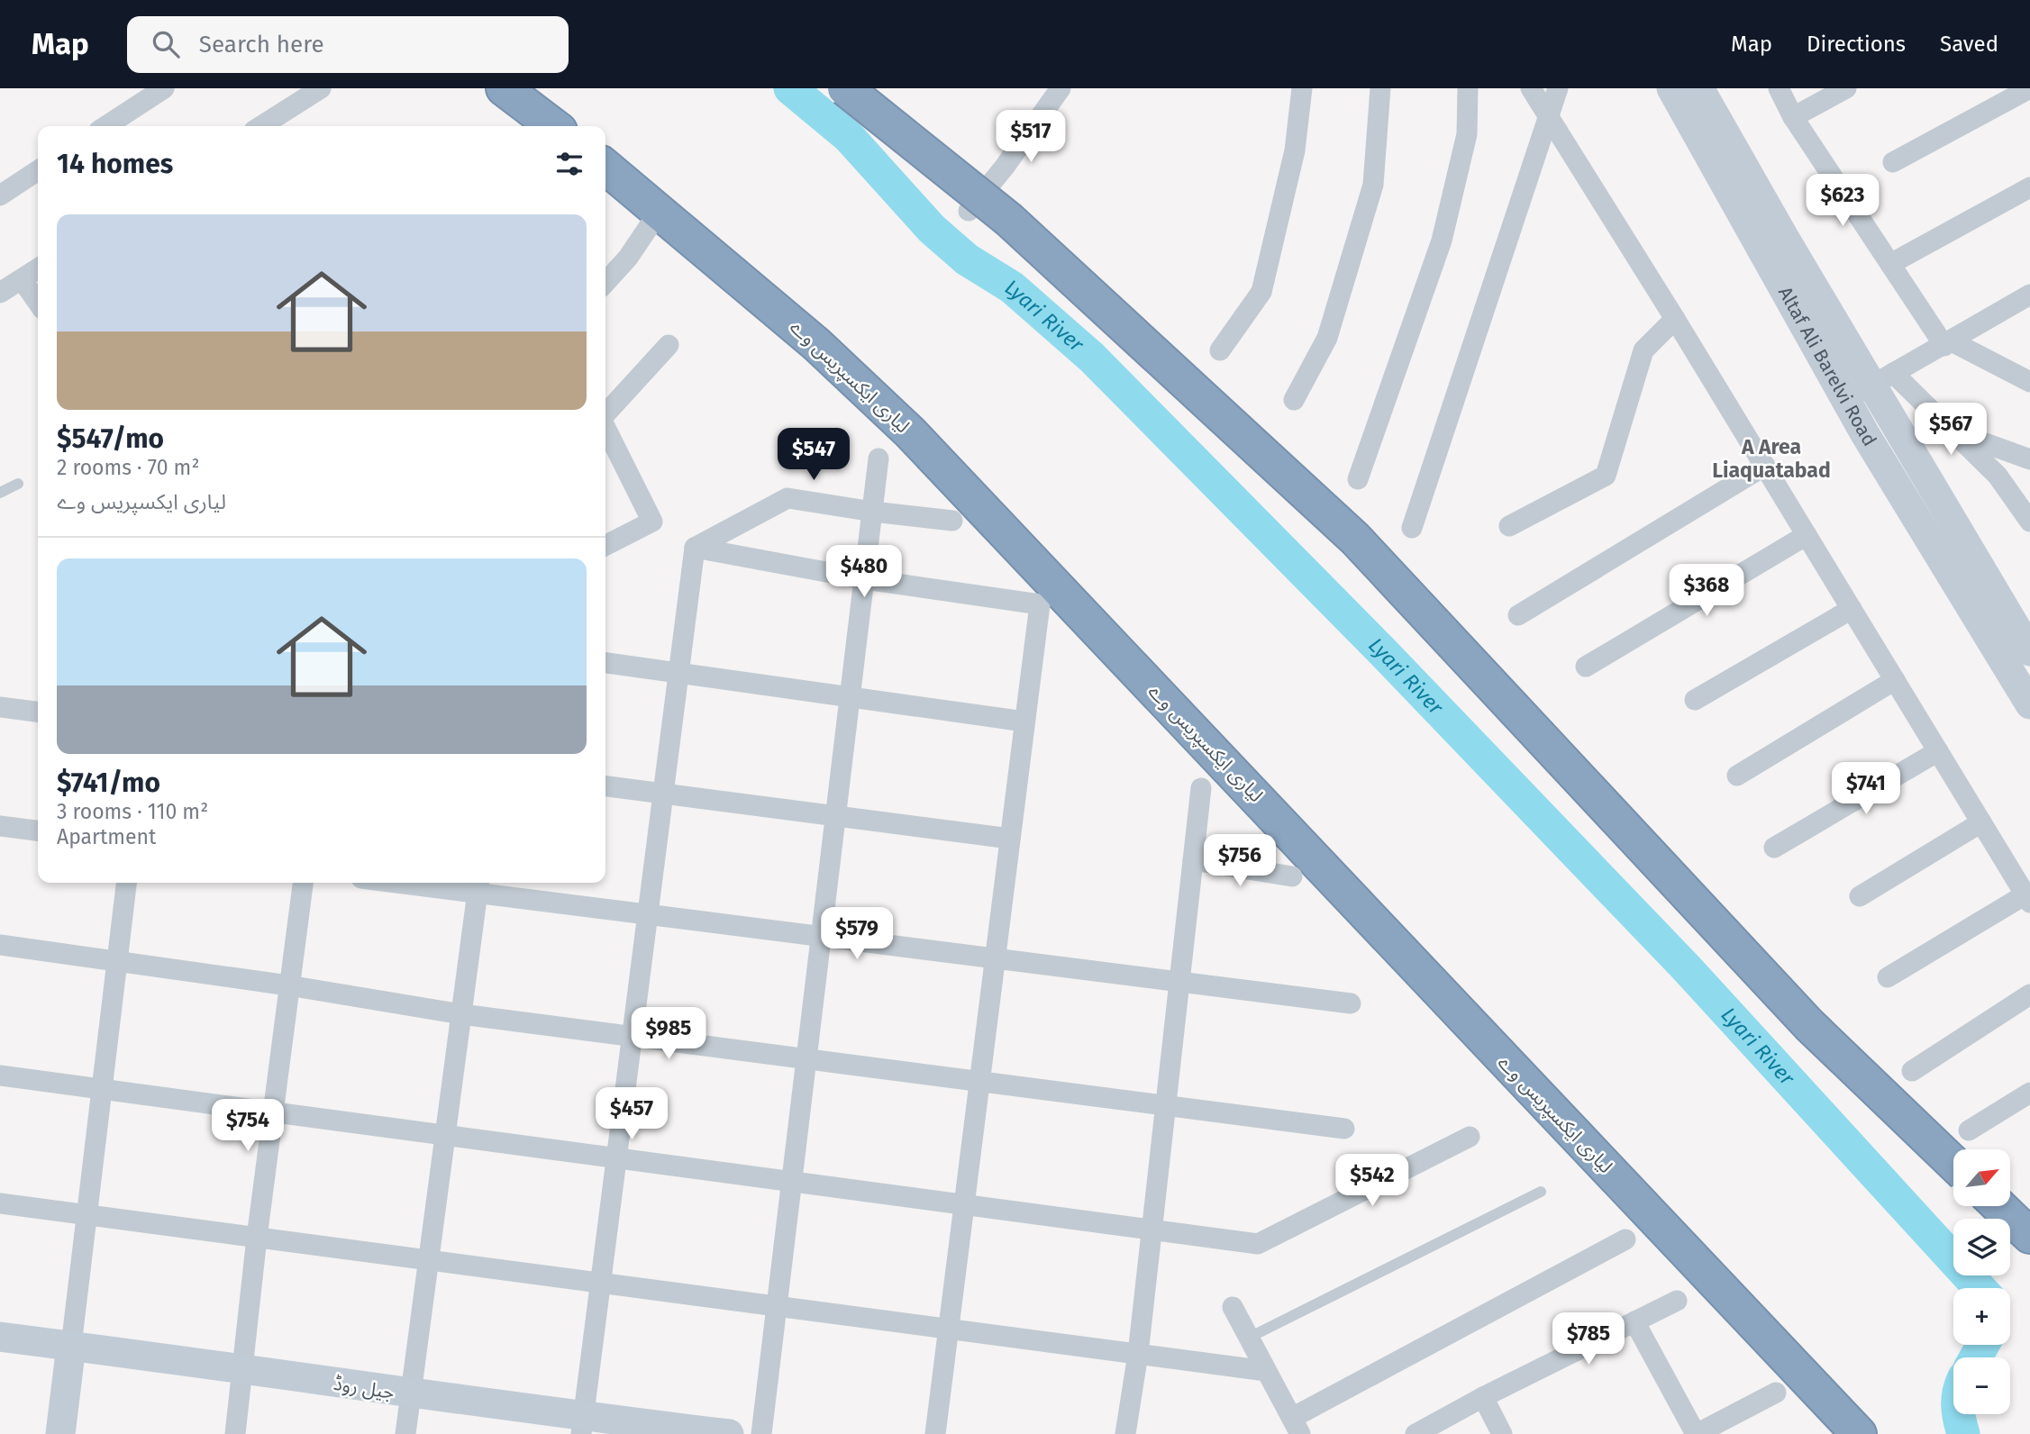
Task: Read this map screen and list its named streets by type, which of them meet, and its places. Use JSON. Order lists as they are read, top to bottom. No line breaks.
{"streets":{"highway":["لیاری ایکسپریس وے"],"main road":["Altaf Ali Barelvi Road","جیل روڈ"]},"districts":["A Area Liaquatabad"],"water":["Lyari River"],"north":"top right","page":{"header":"Map","search":"Search here","nav":["Map","Directions","Saved"],"price":["$517","$623","$567","$547","$480","$368","$741","$756","$579","$985","$457","$754","$542","$785"],"heading":"14 homes","list":[{"name":"$547/mo","note":"2 rooms · 70 m² · لیاری ایکسپریس وے"},{"name":"$741/mo","note":"3 rooms · 110 m² · Apartment"}],"map_buttons":["+","−"]}}
